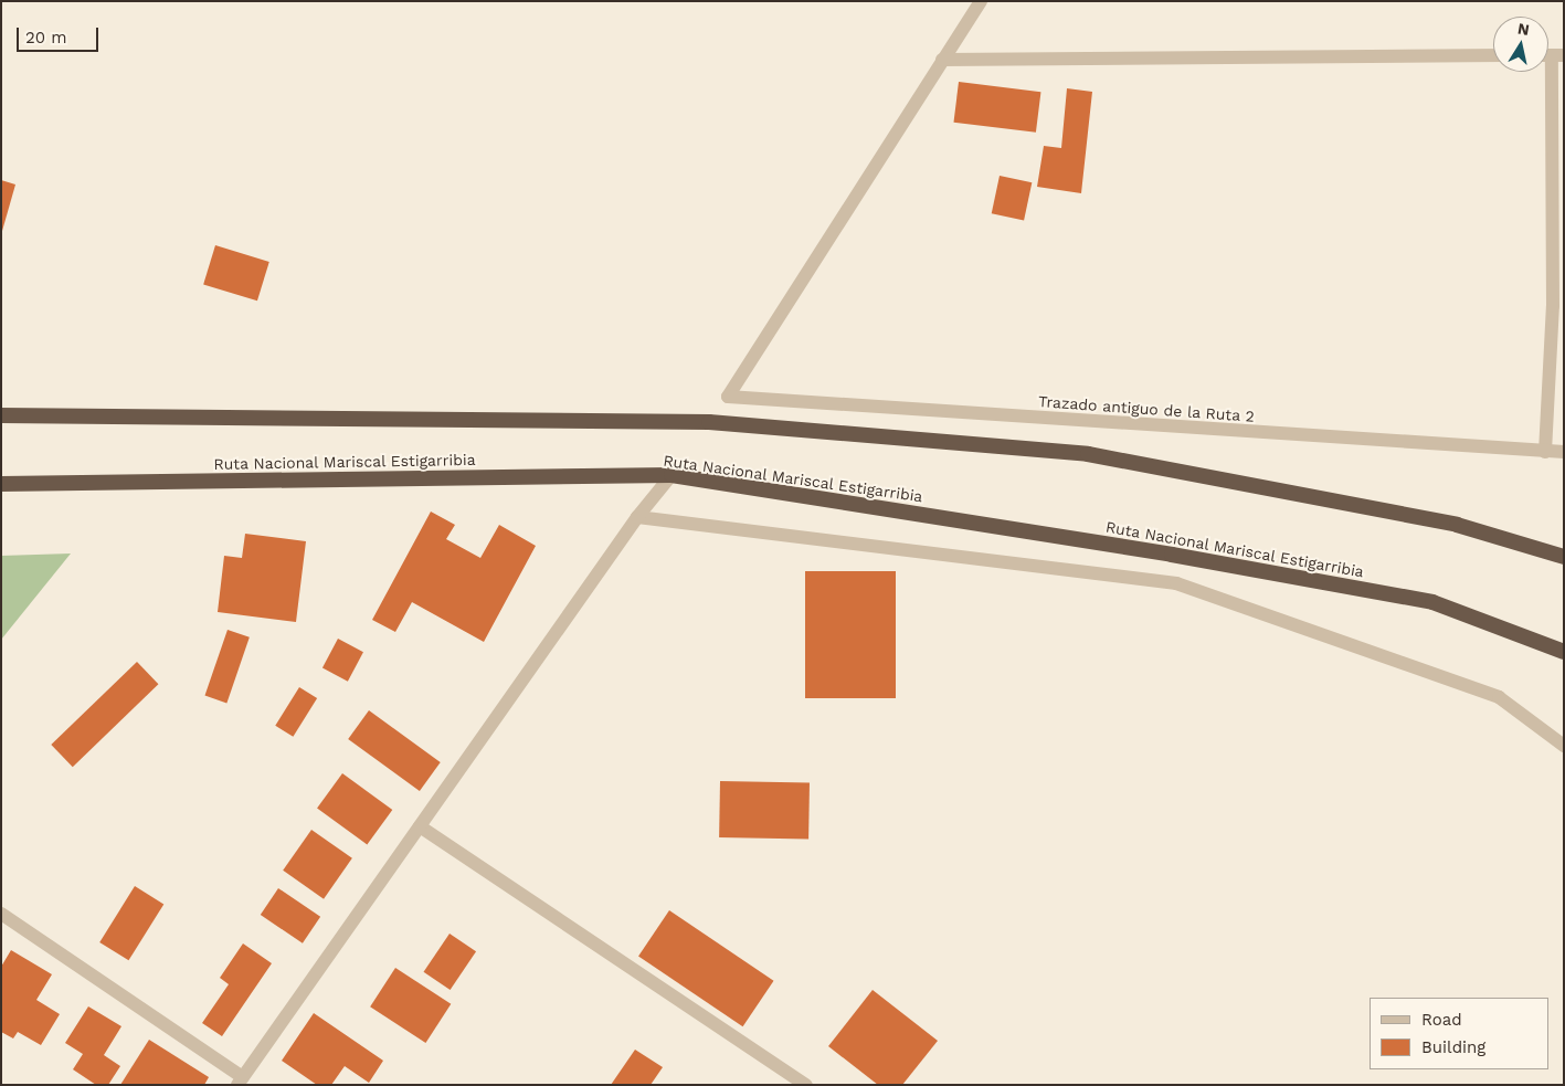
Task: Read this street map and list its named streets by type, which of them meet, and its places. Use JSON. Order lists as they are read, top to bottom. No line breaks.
{"streets":{"highway":["Ruta Nacional Mariscal Estigarribia"],"street":["Trazado antiguo de la Ruta 2"]},"legend":["Road","Building"],"scale_bar":"20 m","north":"top"}
